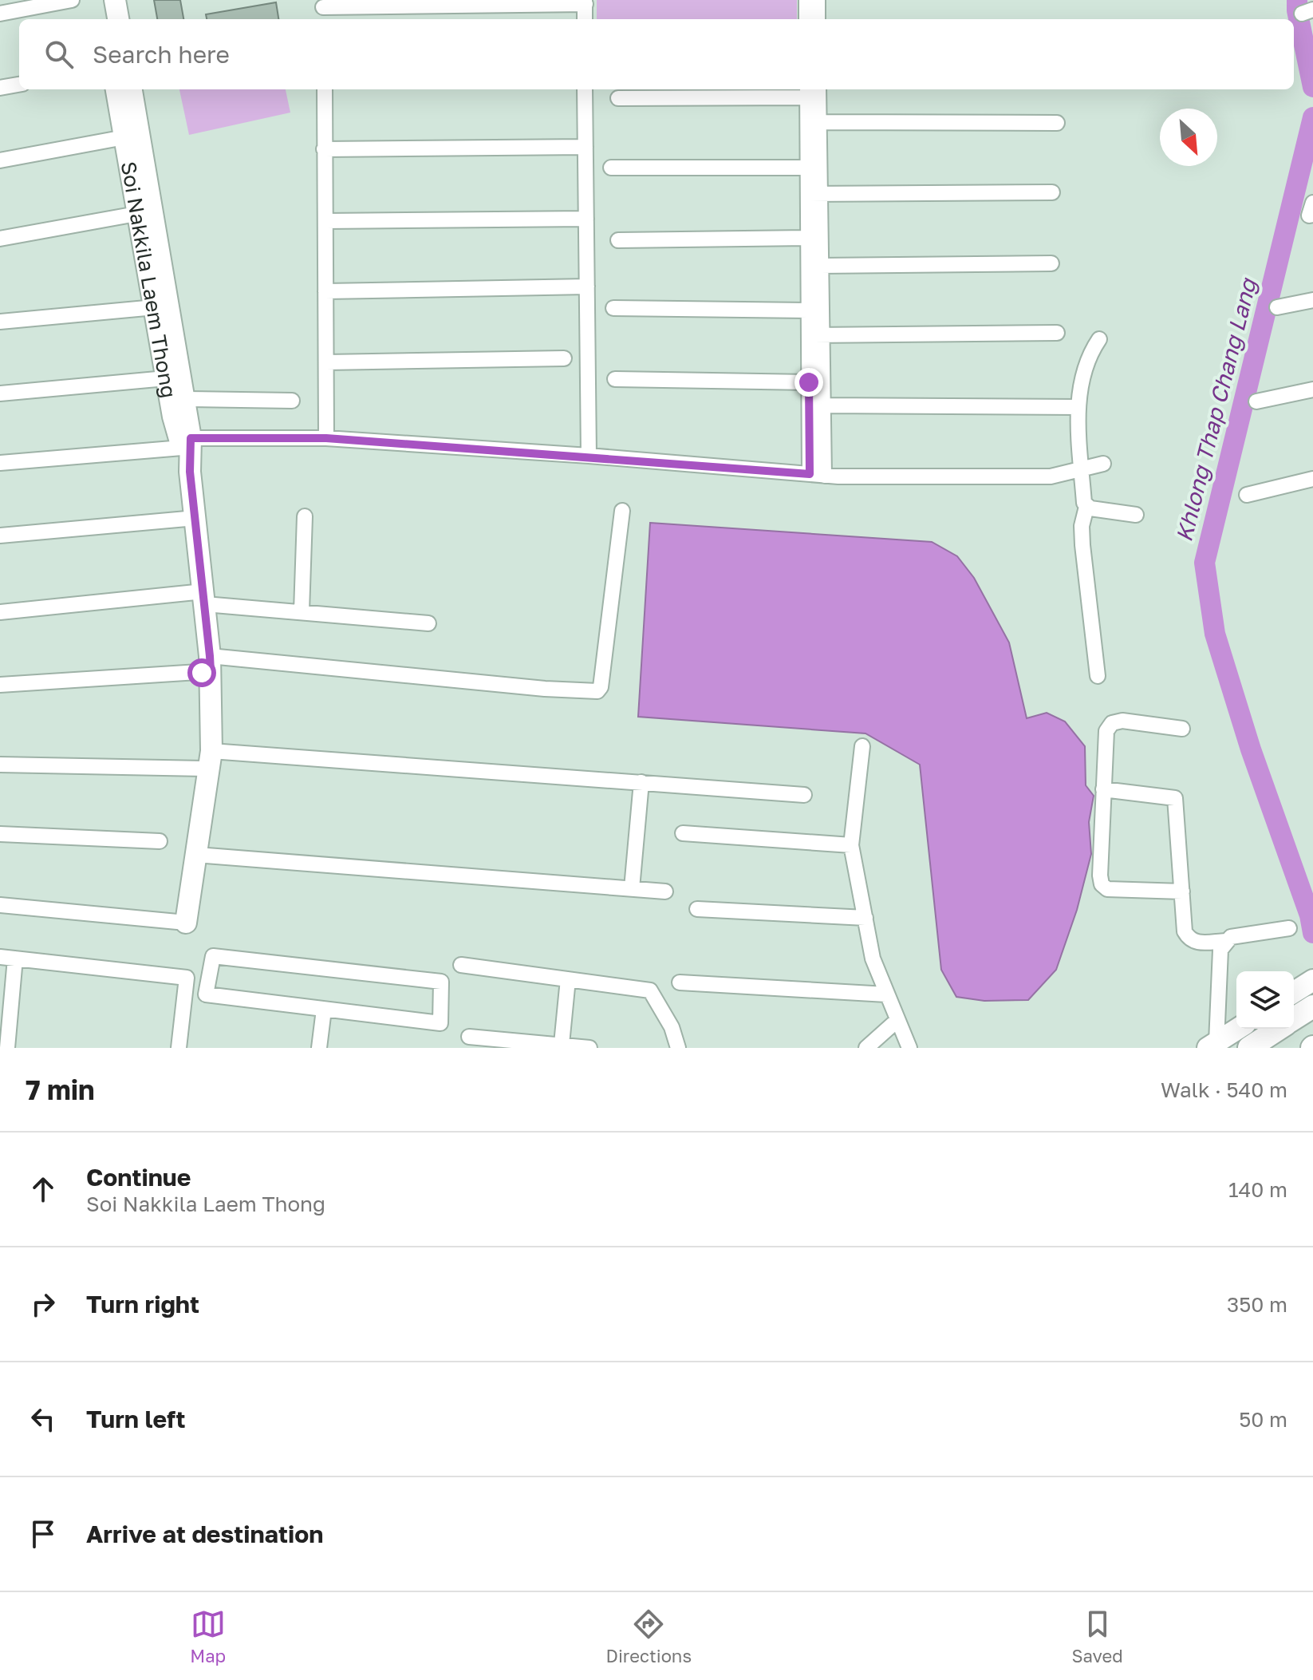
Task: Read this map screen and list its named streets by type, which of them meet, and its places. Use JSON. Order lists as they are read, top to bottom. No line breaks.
{"streets":{"street":["Soi Nakkila Laem Thong"]},"water":["Khlong Thap Chang Lang"],"north":"bottom right","page":{"search":"Search here","heading":["7 min","Walk · 540 m"],"list":[["Continue","Soi Nakkila Laem Thong","140 m"],["Turn right","350 m"],["Turn left","50 m"],"Arrive at destination"],"nav":["Map","Directions","Saved"]}}
